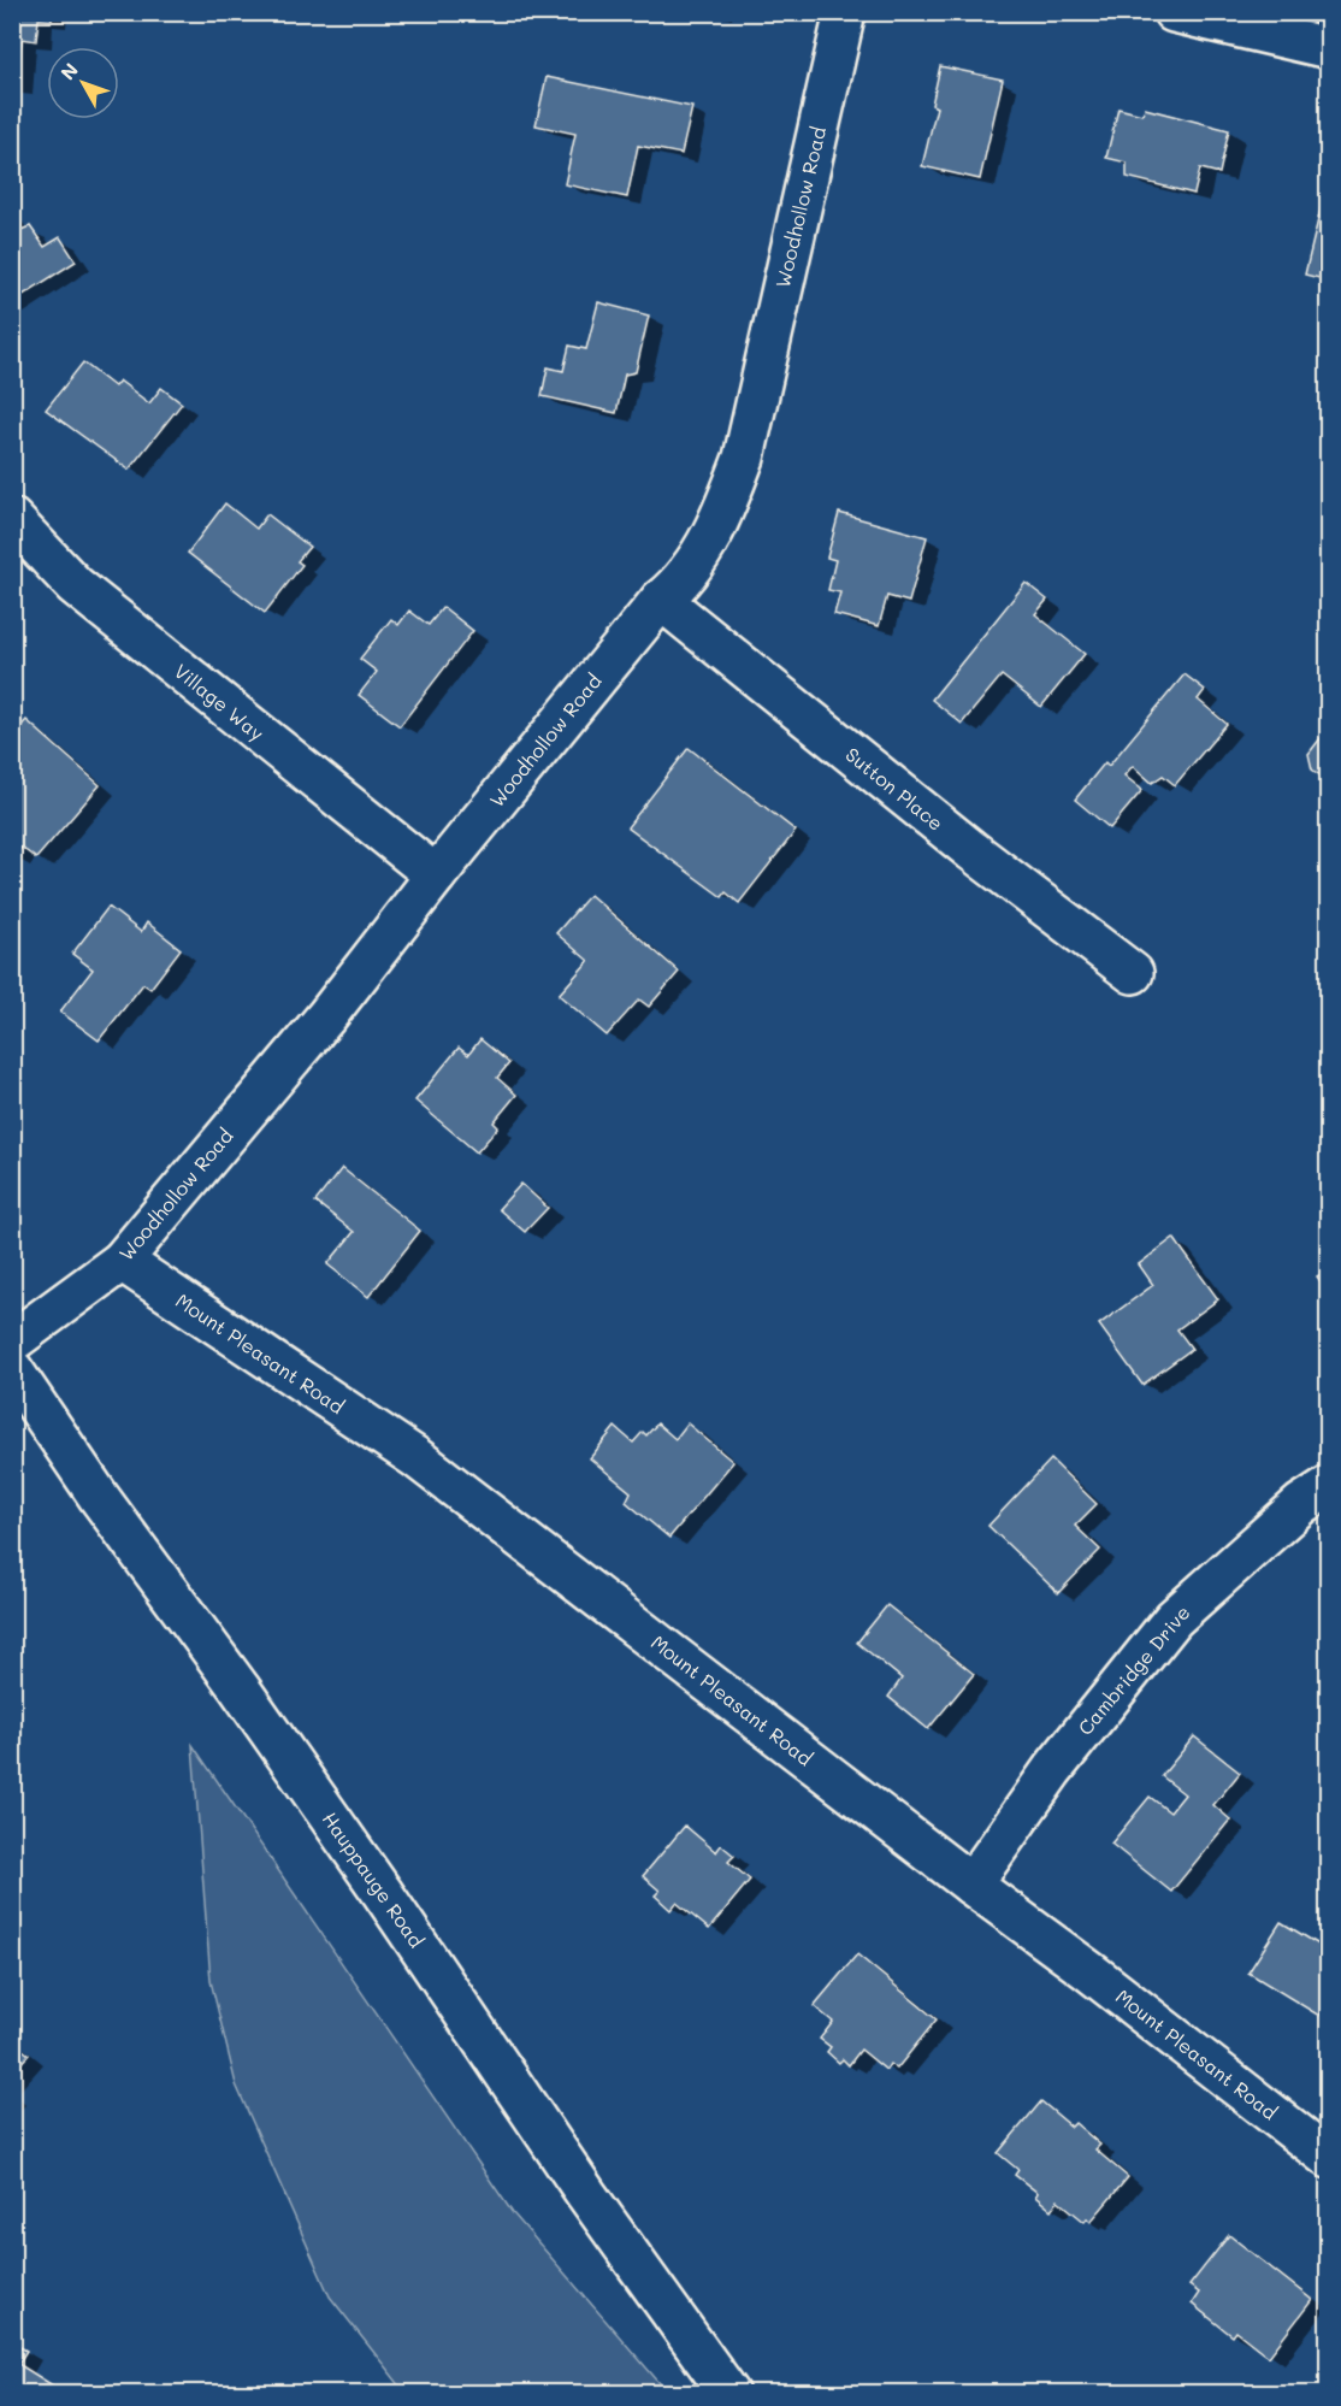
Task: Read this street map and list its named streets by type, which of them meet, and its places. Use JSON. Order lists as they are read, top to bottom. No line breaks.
{"streets":{"street":["Woodhollow Road","Village Way","Sutton Place","Mount Pleasant Road","Cambridge Drive","Hauppauge Road"]},"crossings":[["Woodhollow Road","Village Way"],["Woodhollow Road","Sutton Place"],["Woodhollow Road","Mount Pleasant Road"],["Mount Pleasant Road","Cambridge Drive"]],"north":"top left"}
